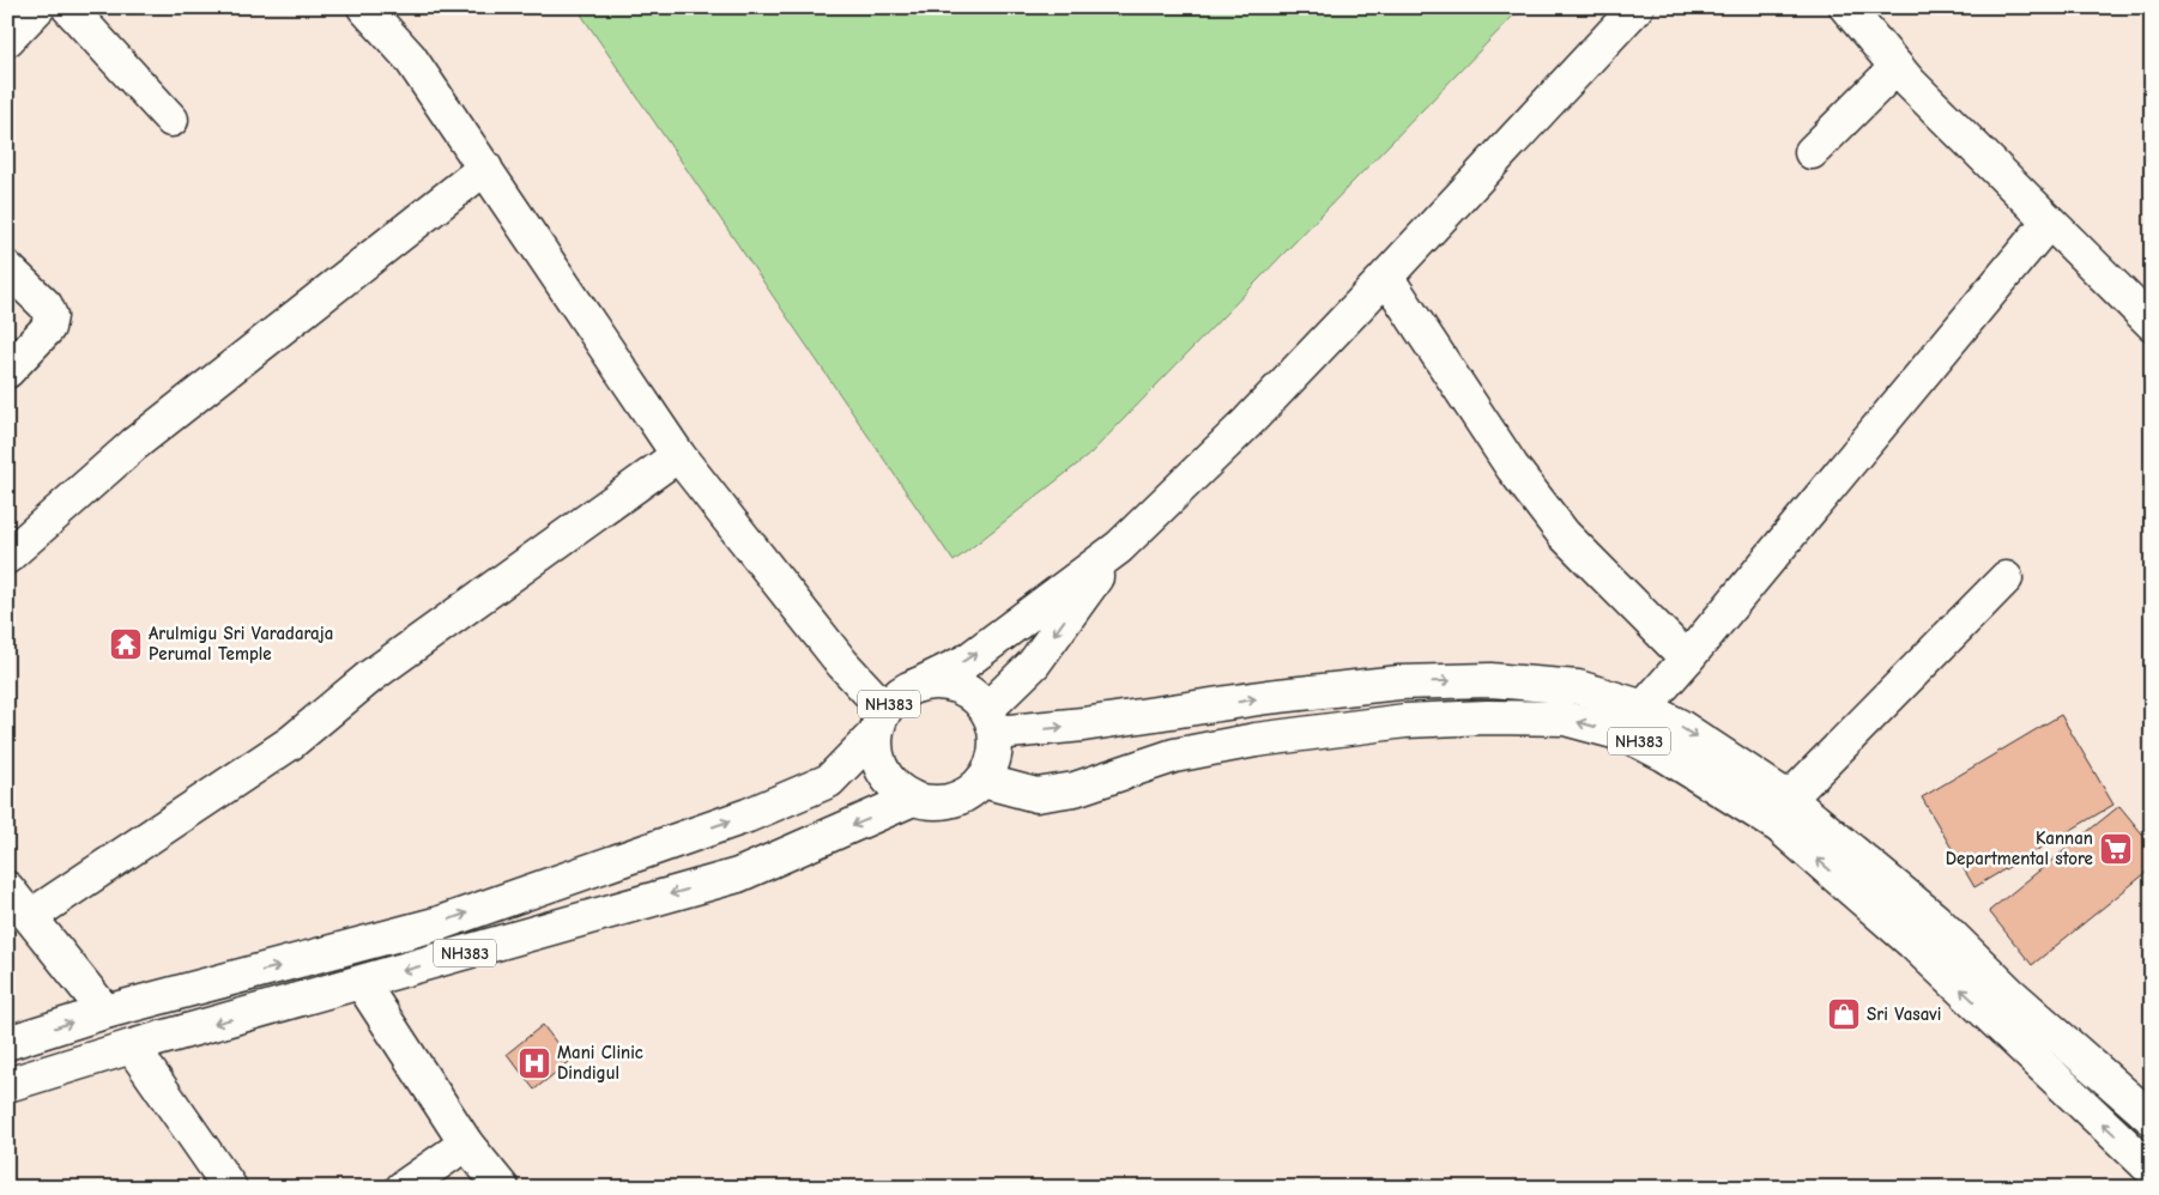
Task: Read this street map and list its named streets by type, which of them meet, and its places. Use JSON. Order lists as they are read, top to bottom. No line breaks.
{"streets":{"main road":["NH383"]},"places":{"temple":["Arulmigu Sri Varadaraja Perumal Temple"],"supermarket":["Kannan Departmental store"],"shop":["Sri Vasavi"],"hospital":["Mani Clinic Dindigul"]}}
